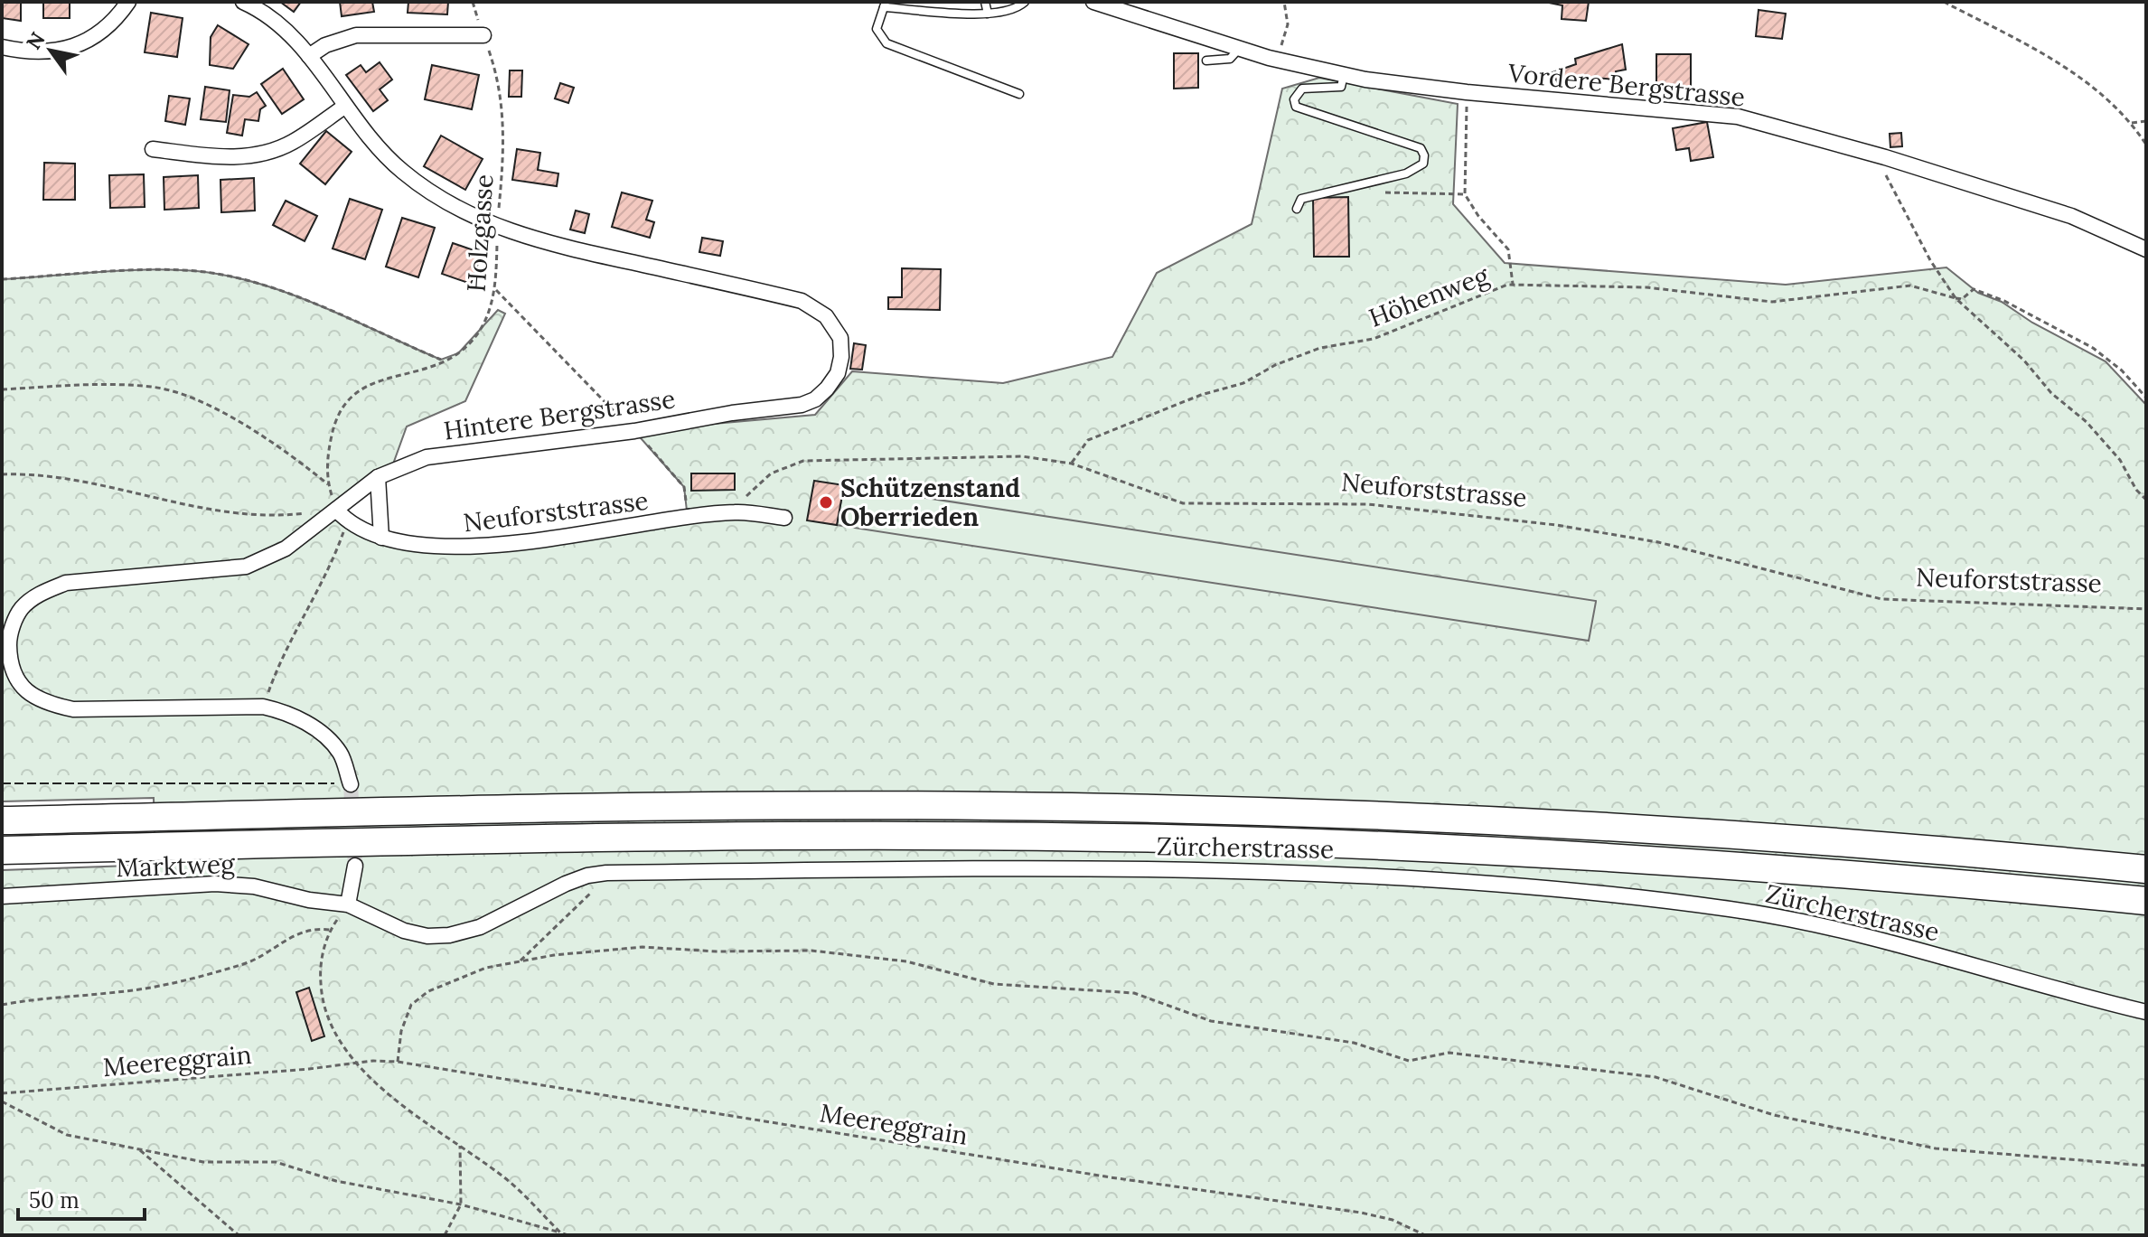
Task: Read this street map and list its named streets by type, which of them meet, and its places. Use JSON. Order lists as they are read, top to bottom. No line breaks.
{"streets":{"street":["Vordere Bergstrasse","Hintere Bergstrasse","Neuforststrasse","Zürcherstrasse","Marktweg"],"path":["Holzgasse","Höhenweg","Meereggrain"]},"crossings":[["Holzgasse","Hintere Bergstrasse"],["Holzgasse","Neuforststrasse"],["Höhenweg","Neuforststrasse"],["Hintere Bergstrasse","Neuforststrasse"],["Zürcherstrasse","Marktweg"]],"places":["Schützenstand Oberrieden"],"scale_bar":"50 m","north":"top left"}
